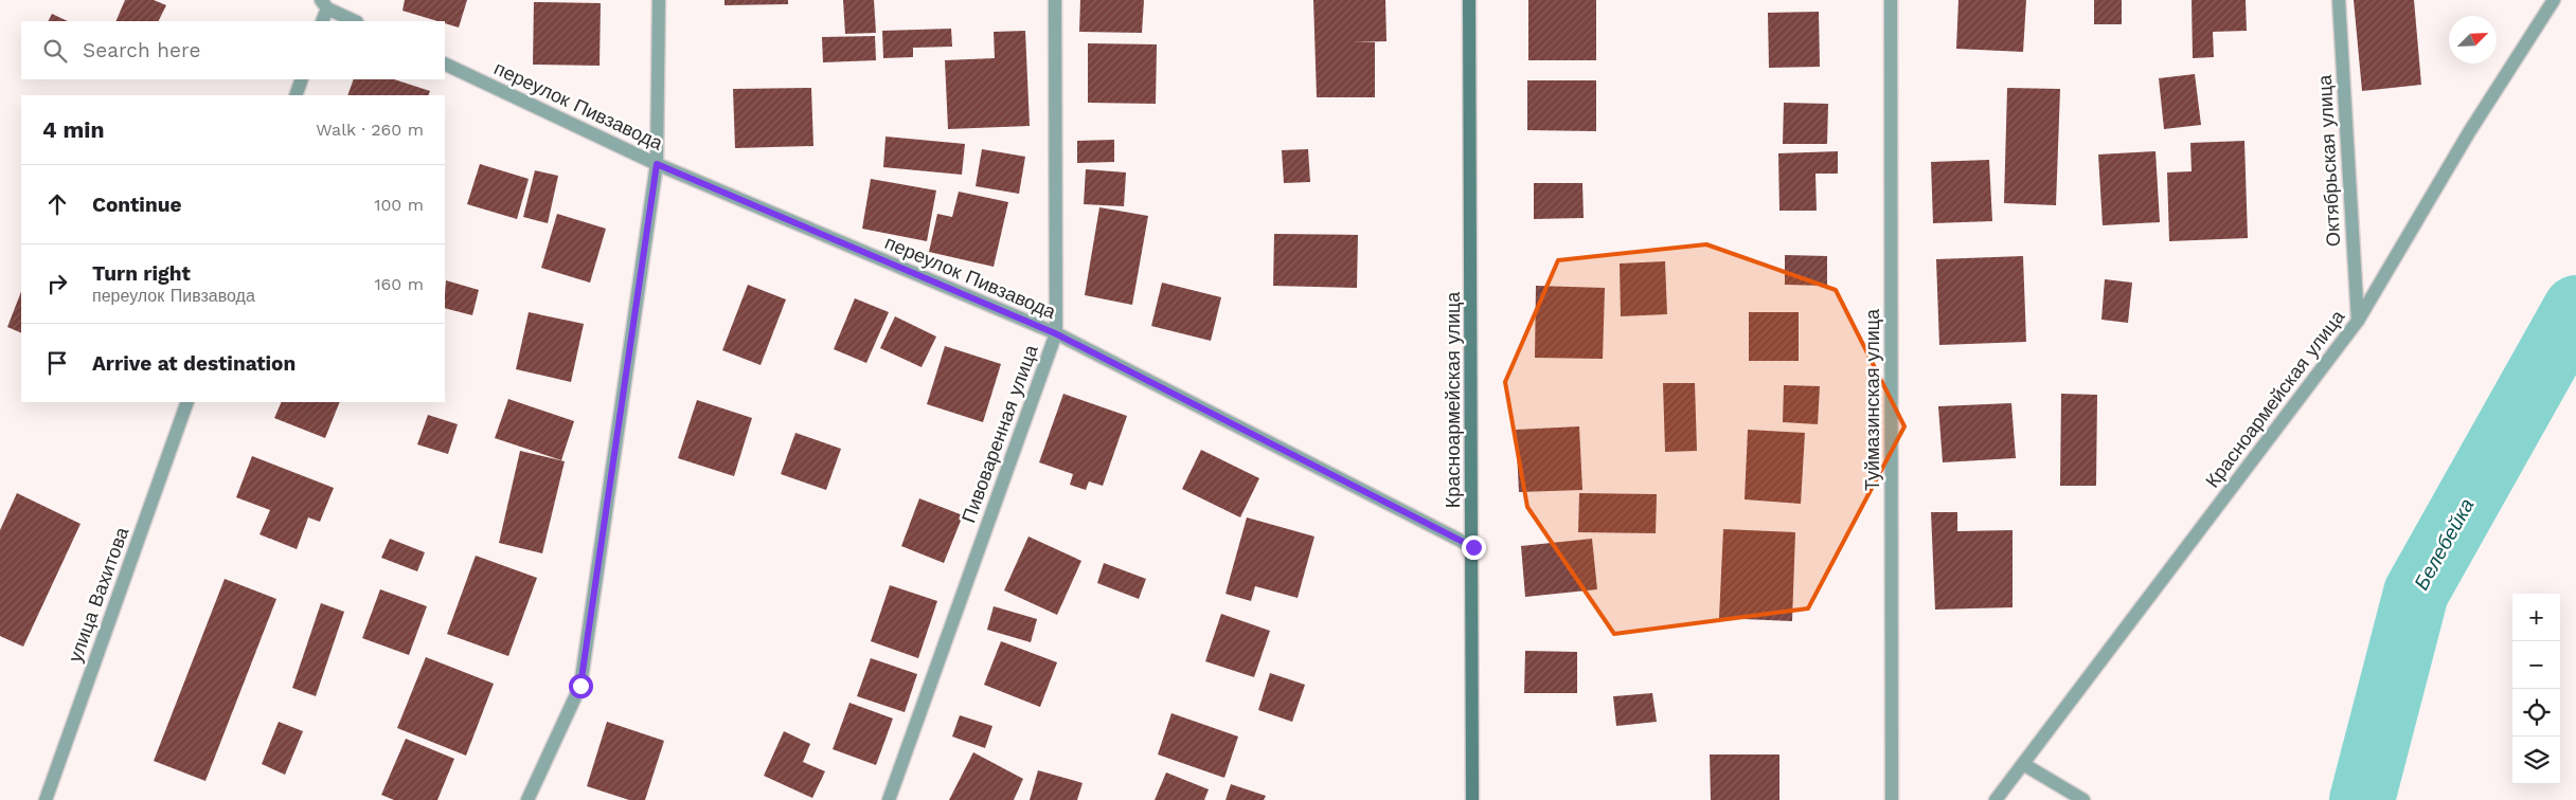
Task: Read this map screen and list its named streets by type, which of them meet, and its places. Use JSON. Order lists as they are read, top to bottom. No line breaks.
{"streets":{"main road":["Красноармейская улица"],"street":["переулок Пивзавода","Октябрьская улица","Туймазинская улица","Пивоваренная улица","улица Вахитова"]},"crossings":[["переулок Пивзавода","Красноармейская улица"],["переулок Пивзавода","Пивоваренная улица"],["Октябрьская улица","Красноармейская улица"]],"water":["Белебейка"],"north":"top right","page":{"search":"Search here","heading":["4 min","Walk · 260 m"],"list":[["Continue","100 m"],["Turn right","переулок Пивзавода","160 m"],"Arrive at destination"],"map_buttons":["+","−"]}}
